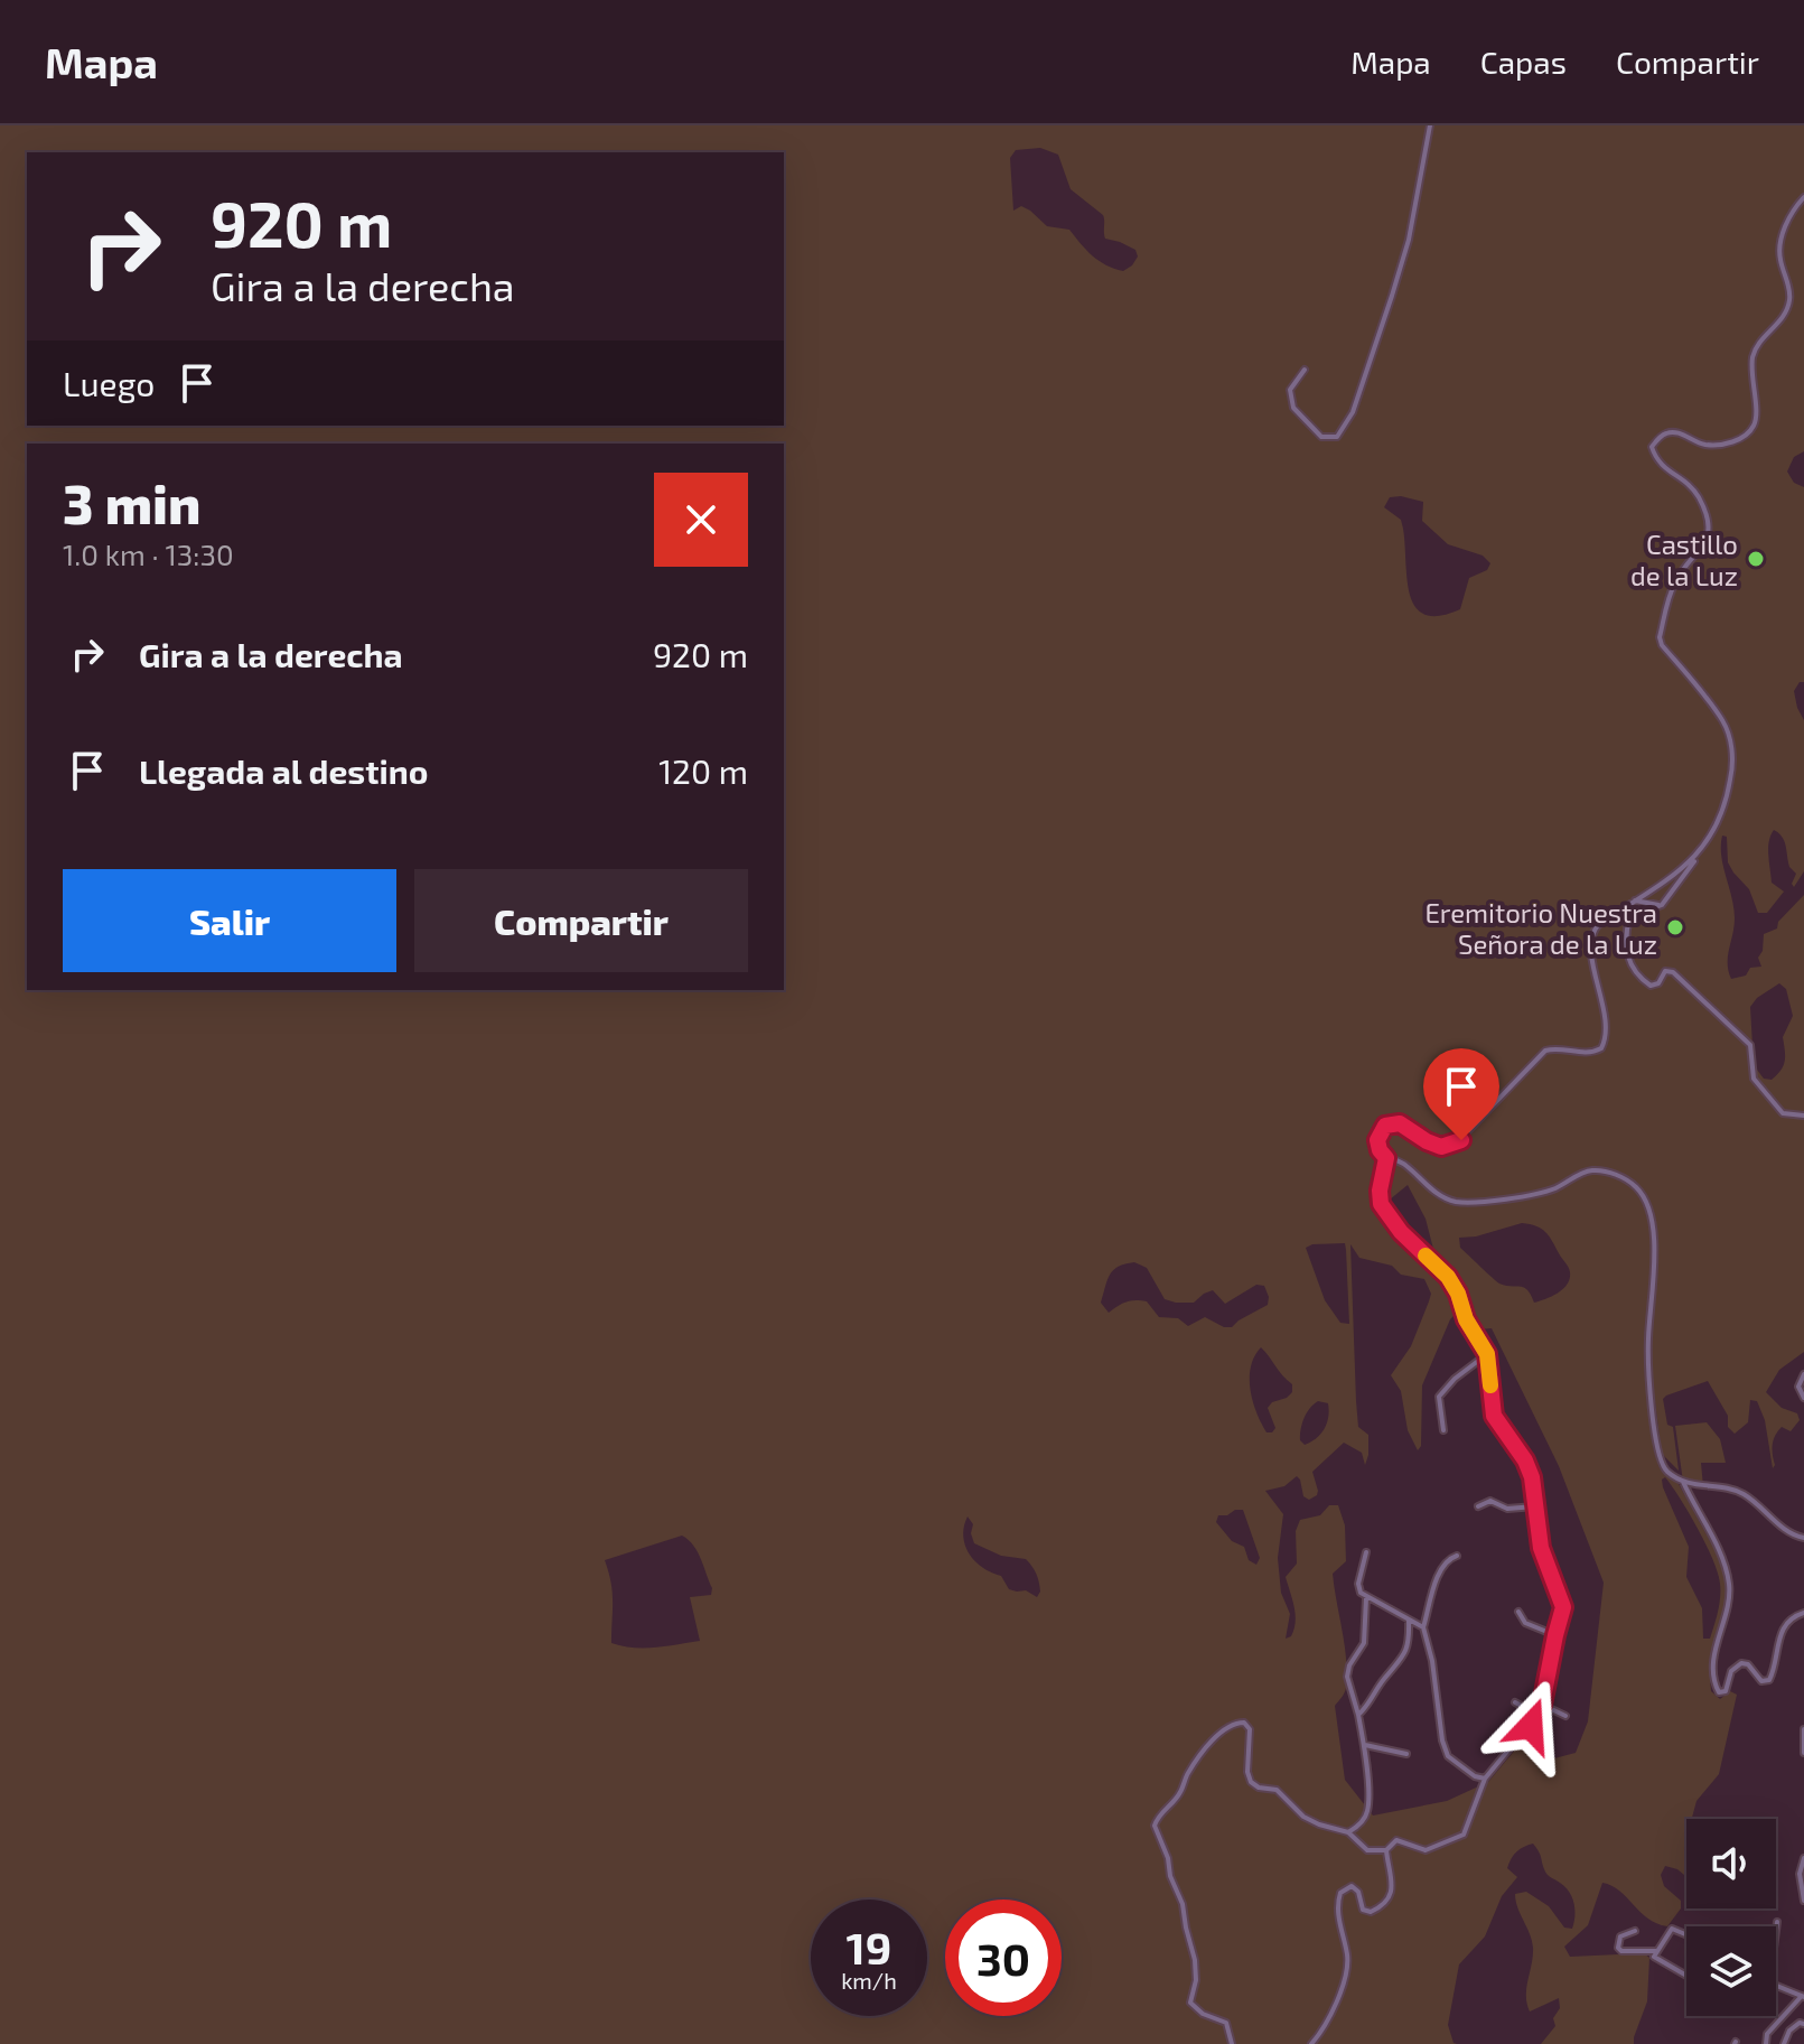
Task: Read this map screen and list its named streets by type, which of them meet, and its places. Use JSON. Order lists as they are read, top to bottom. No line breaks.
{"places":["Castillo de la Luz","Eremitorio Nuestra Señora de la Luz"],"page":{"header":"Mapa","nav":["Mapa","Capas","Compartir"],"turn":["920 m","Gira a la derecha"],"then":"Luego","heading":["3 min","1.0 km · 13:30"],"list":[{"name":"Gira a la derecha","value":"920 m"},{"name":"Llegada al destino","value":"120 m"}],"buttons":["Salir","Compartir"],"speed":"19 km/h","limit":"30"}}
